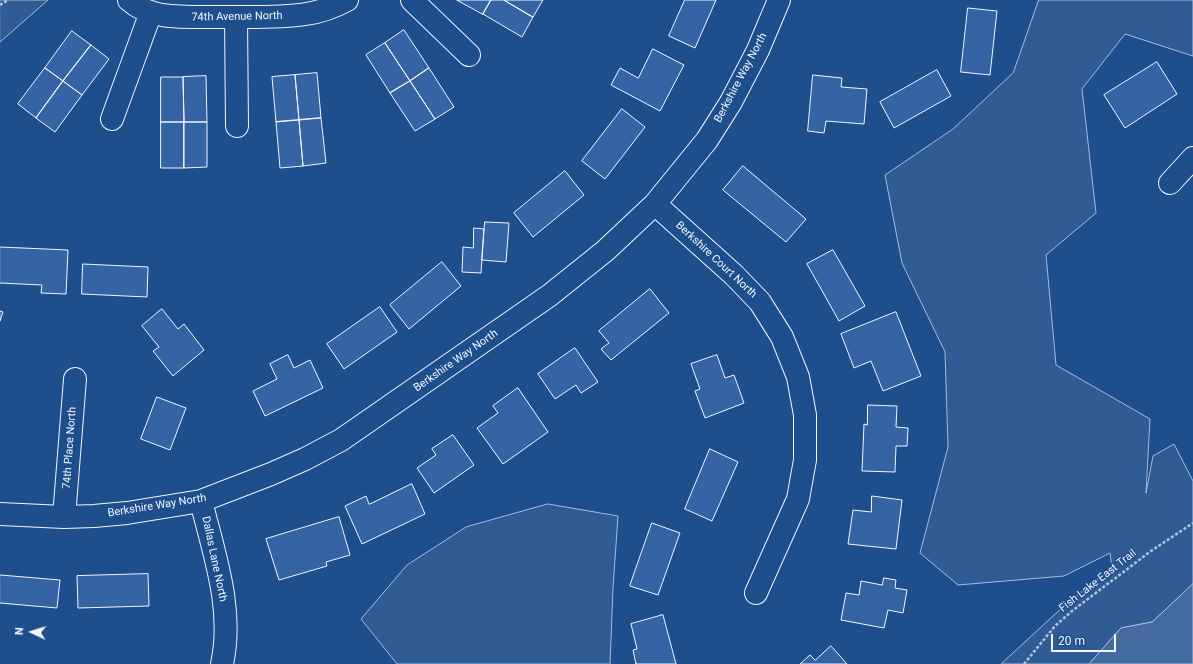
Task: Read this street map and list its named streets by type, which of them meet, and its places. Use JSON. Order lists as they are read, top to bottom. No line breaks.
{"streets":{"street":["74th Avenue North","Berkshire Way North","Berkshire Court North","74th Place North","Dallas Lane North"],"path":["Fish Lake East Trail"]},"crossings":[["Berkshire Way North","Berkshire Court North"],["Berkshire Way North","74th Place North"],["Berkshire Way North","Dallas Lane North"]],"scale_bar":"20 m","north":"left"}
